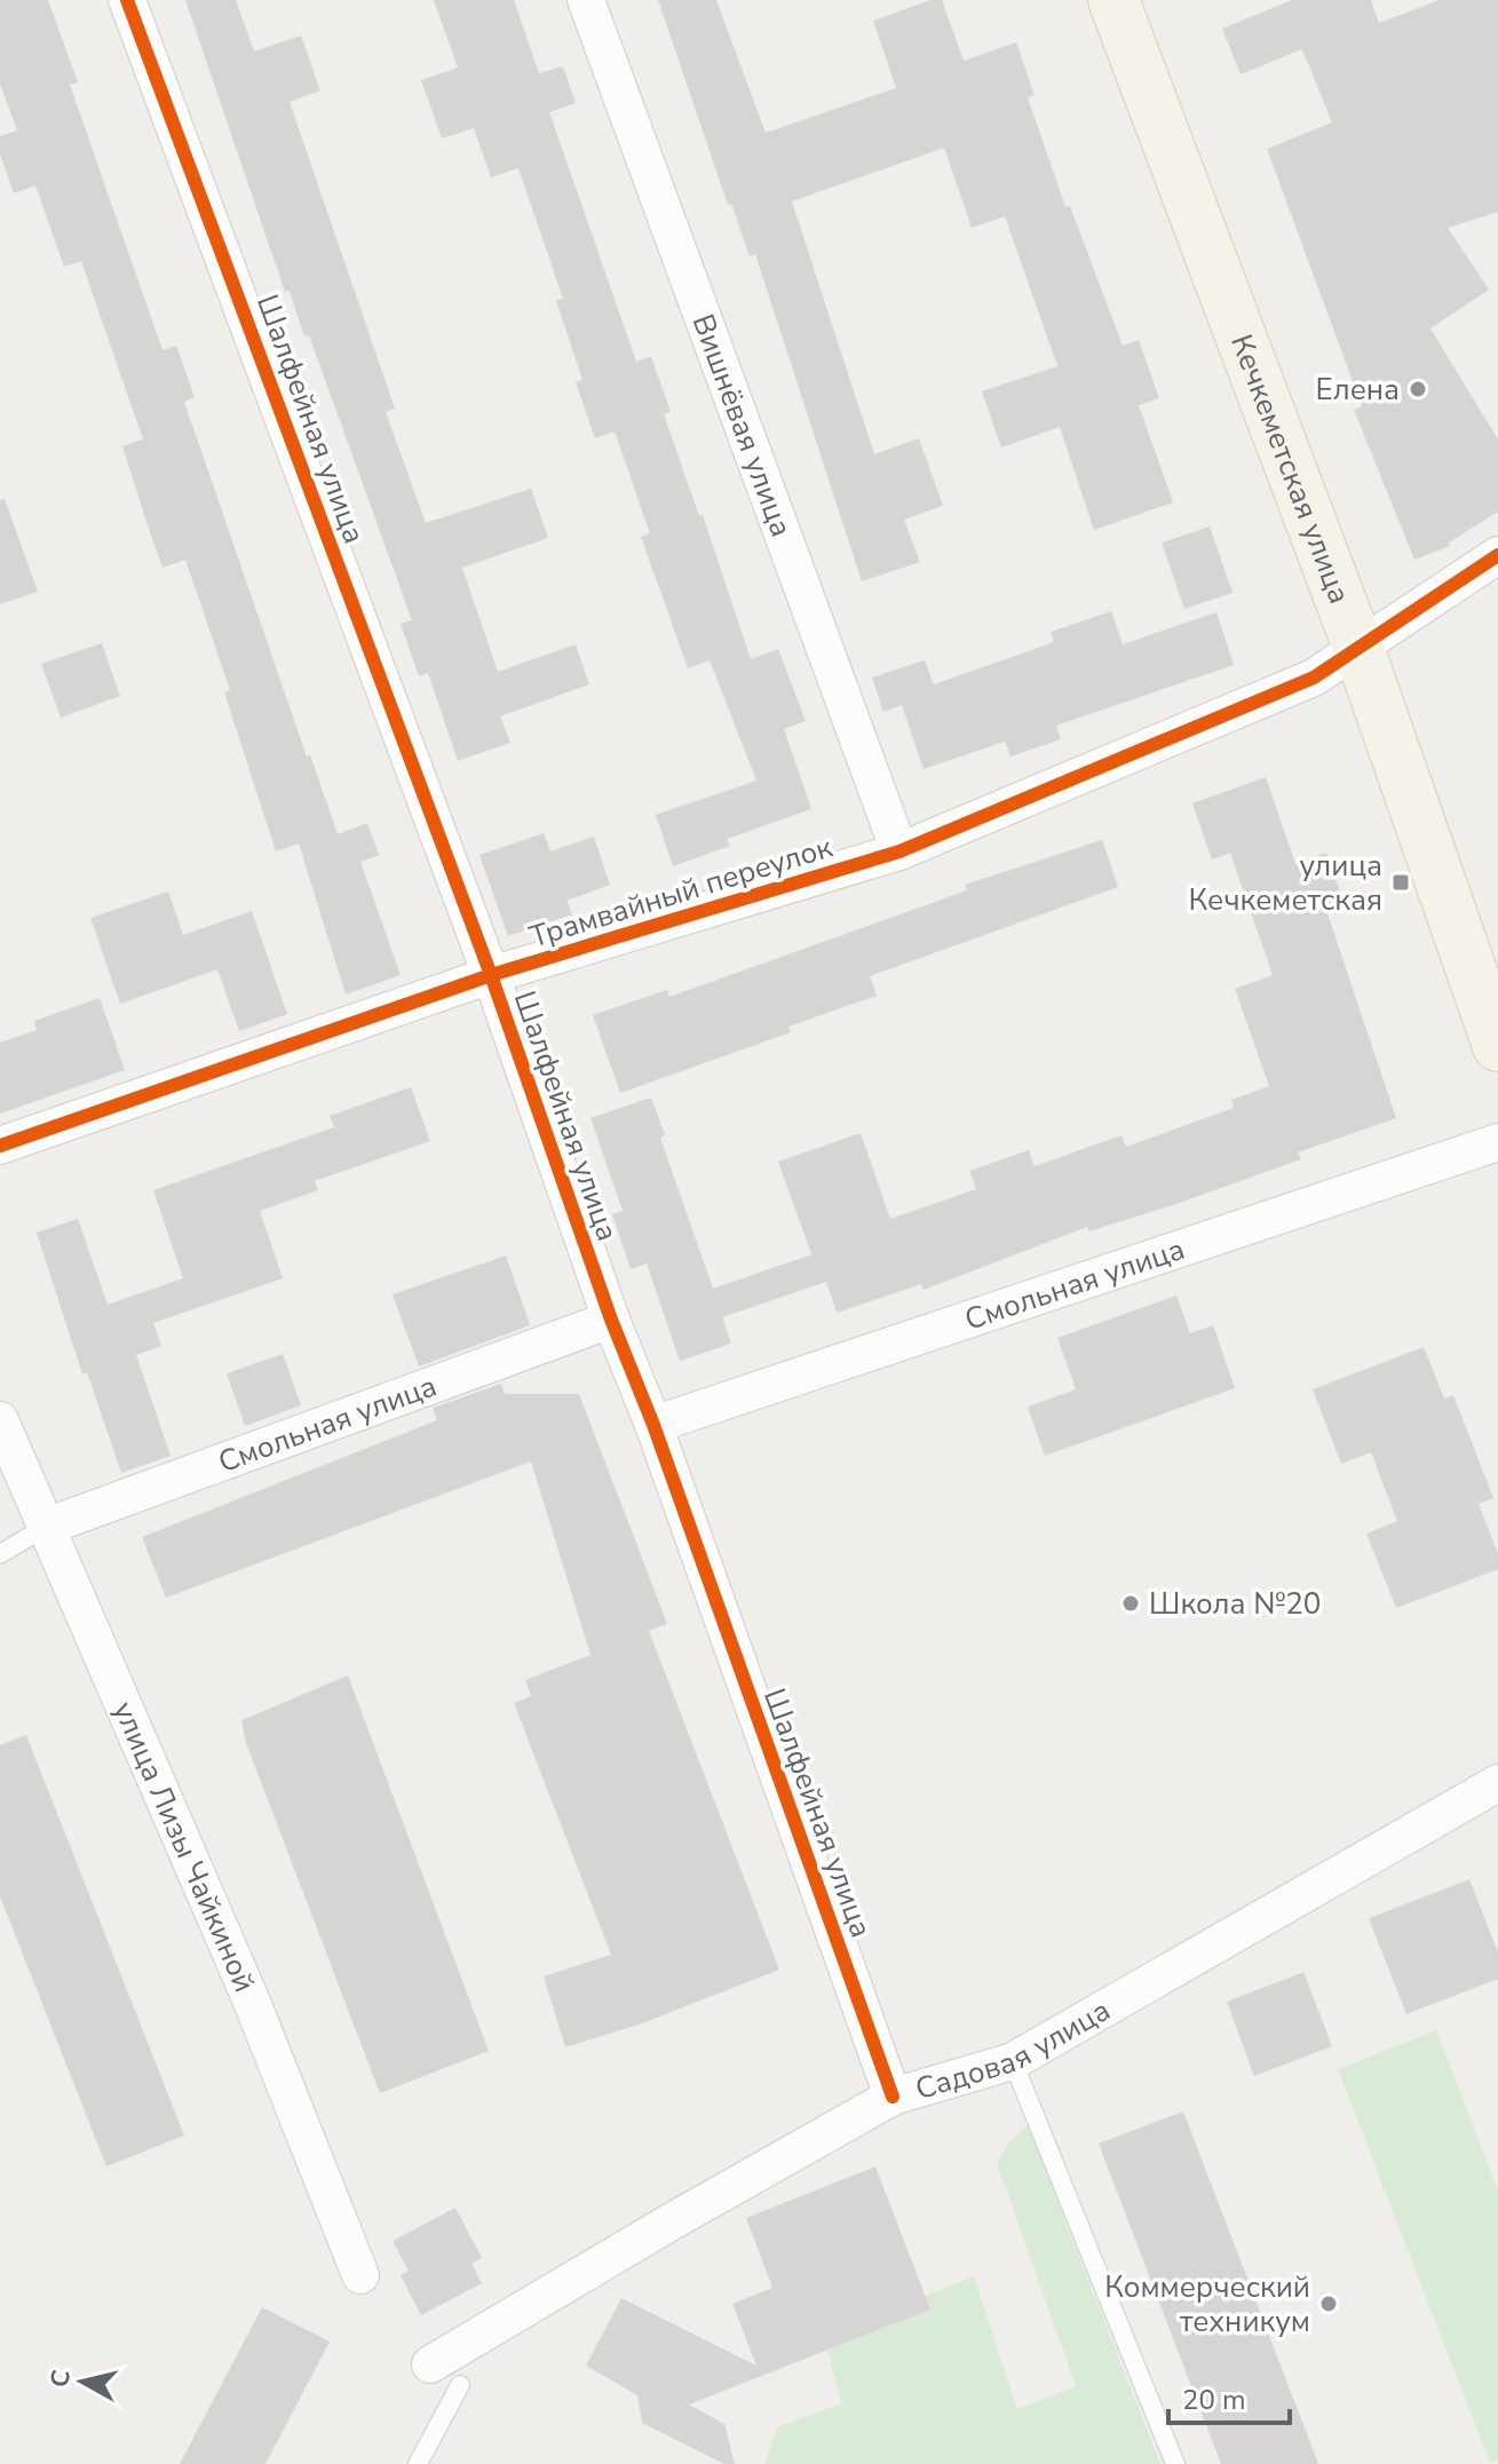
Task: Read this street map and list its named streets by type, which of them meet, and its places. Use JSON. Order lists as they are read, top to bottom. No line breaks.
{"streets":{"main road":["Кечкеметская улица"],"street":["Шалфейная улица","Вишнёвая улица","Трамвайный переулок","Смольная улица","улица Лизы Чайкиной","Садовая улица"]},"crossings":[["Шалфейная улица","Трамвайный переулок"],["Шалфейная улица","Смольная улица"],["Шалфейная улица","Садовая улица"],["Вишнёвая улица","Трамвайный переулок"],["Кечкеметская улица","Трамвайный переулок"],["Смольная улица","улица Лизы Чайкиной"]],"places":{"other":["Елена","Школа №20","Коммерческий техникум"],"transit":["улица Кечкеметская"]},"scale_bar":"20 m","north":"left"}
